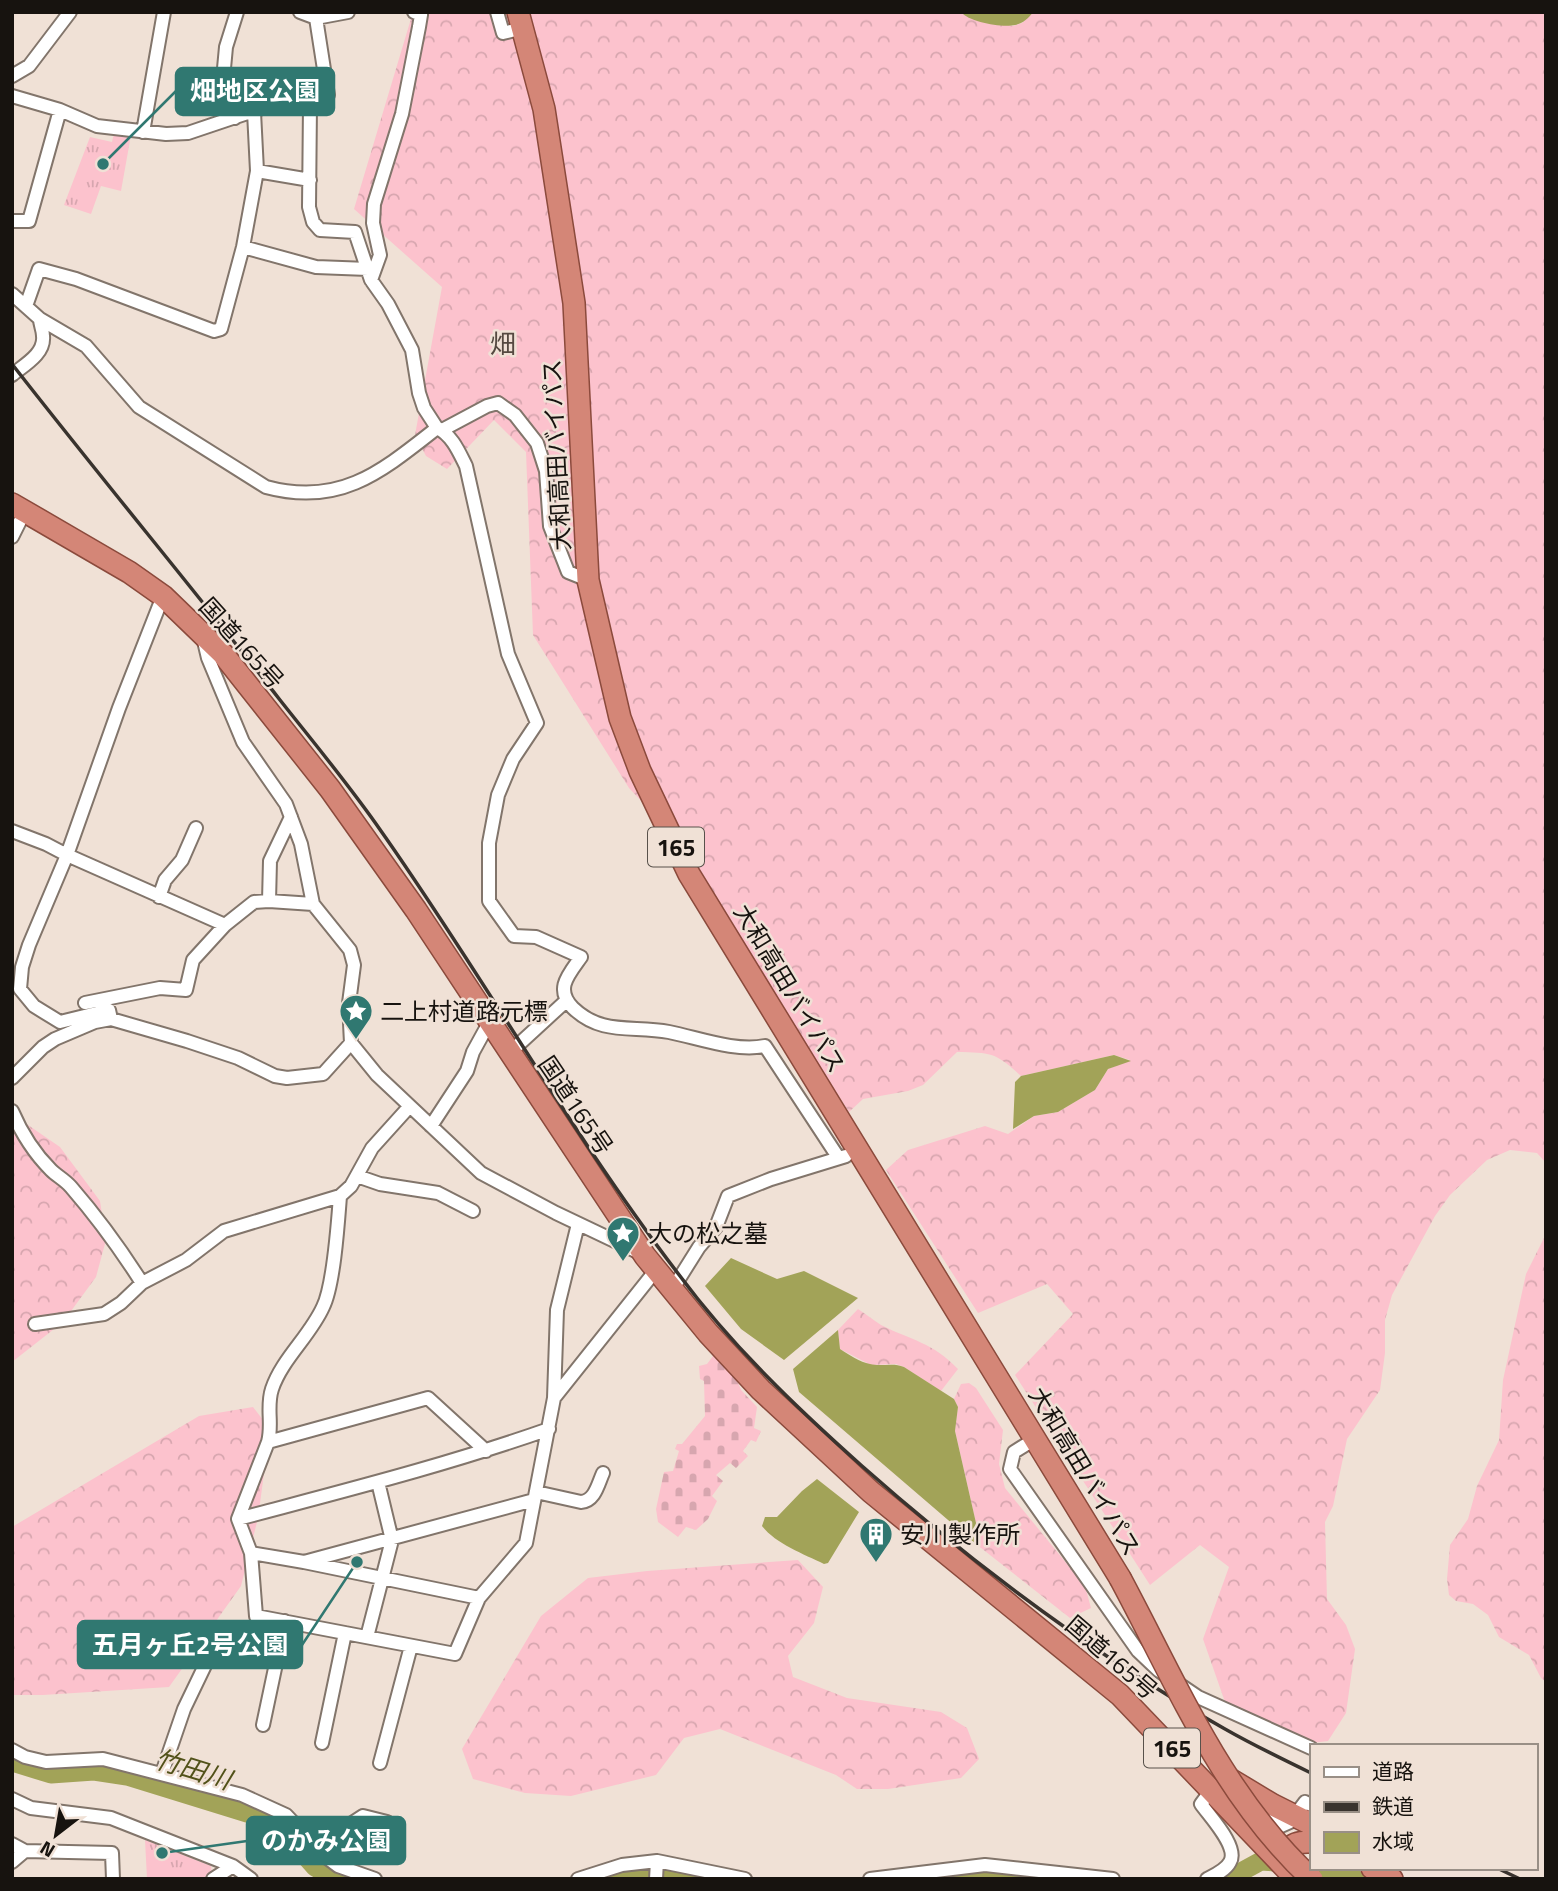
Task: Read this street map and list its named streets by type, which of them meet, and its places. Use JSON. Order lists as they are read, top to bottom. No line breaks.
{"streets":{"highway":["大和高田バイパス","国道165号","165"]},"crossings":[["大和高田バイパス","国道165号"]],"districts":["畑"],"water":["竹田川"],"places":{"other":["畑地区公園","五月ヶ丘2号公園","のかみ公園"],"place":["二上村道路元標","大の松之墓"],"building":["安川製作所"]},"legend":["道路","鉄道","水域"],"north":"bottom left"}
